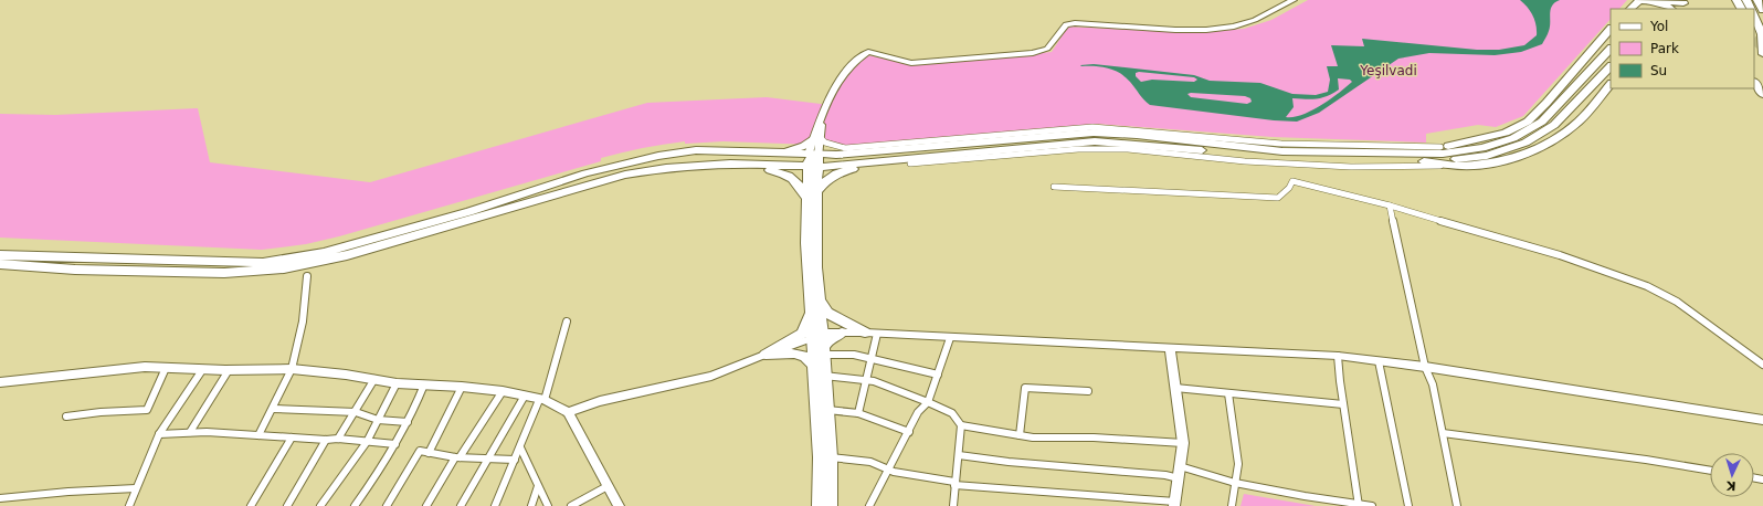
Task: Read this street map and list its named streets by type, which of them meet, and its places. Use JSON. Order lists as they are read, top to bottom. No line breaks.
{"parks":["Yeşilvadi"],"legend":["Yol","Park","Su"],"north":"bottom"}
